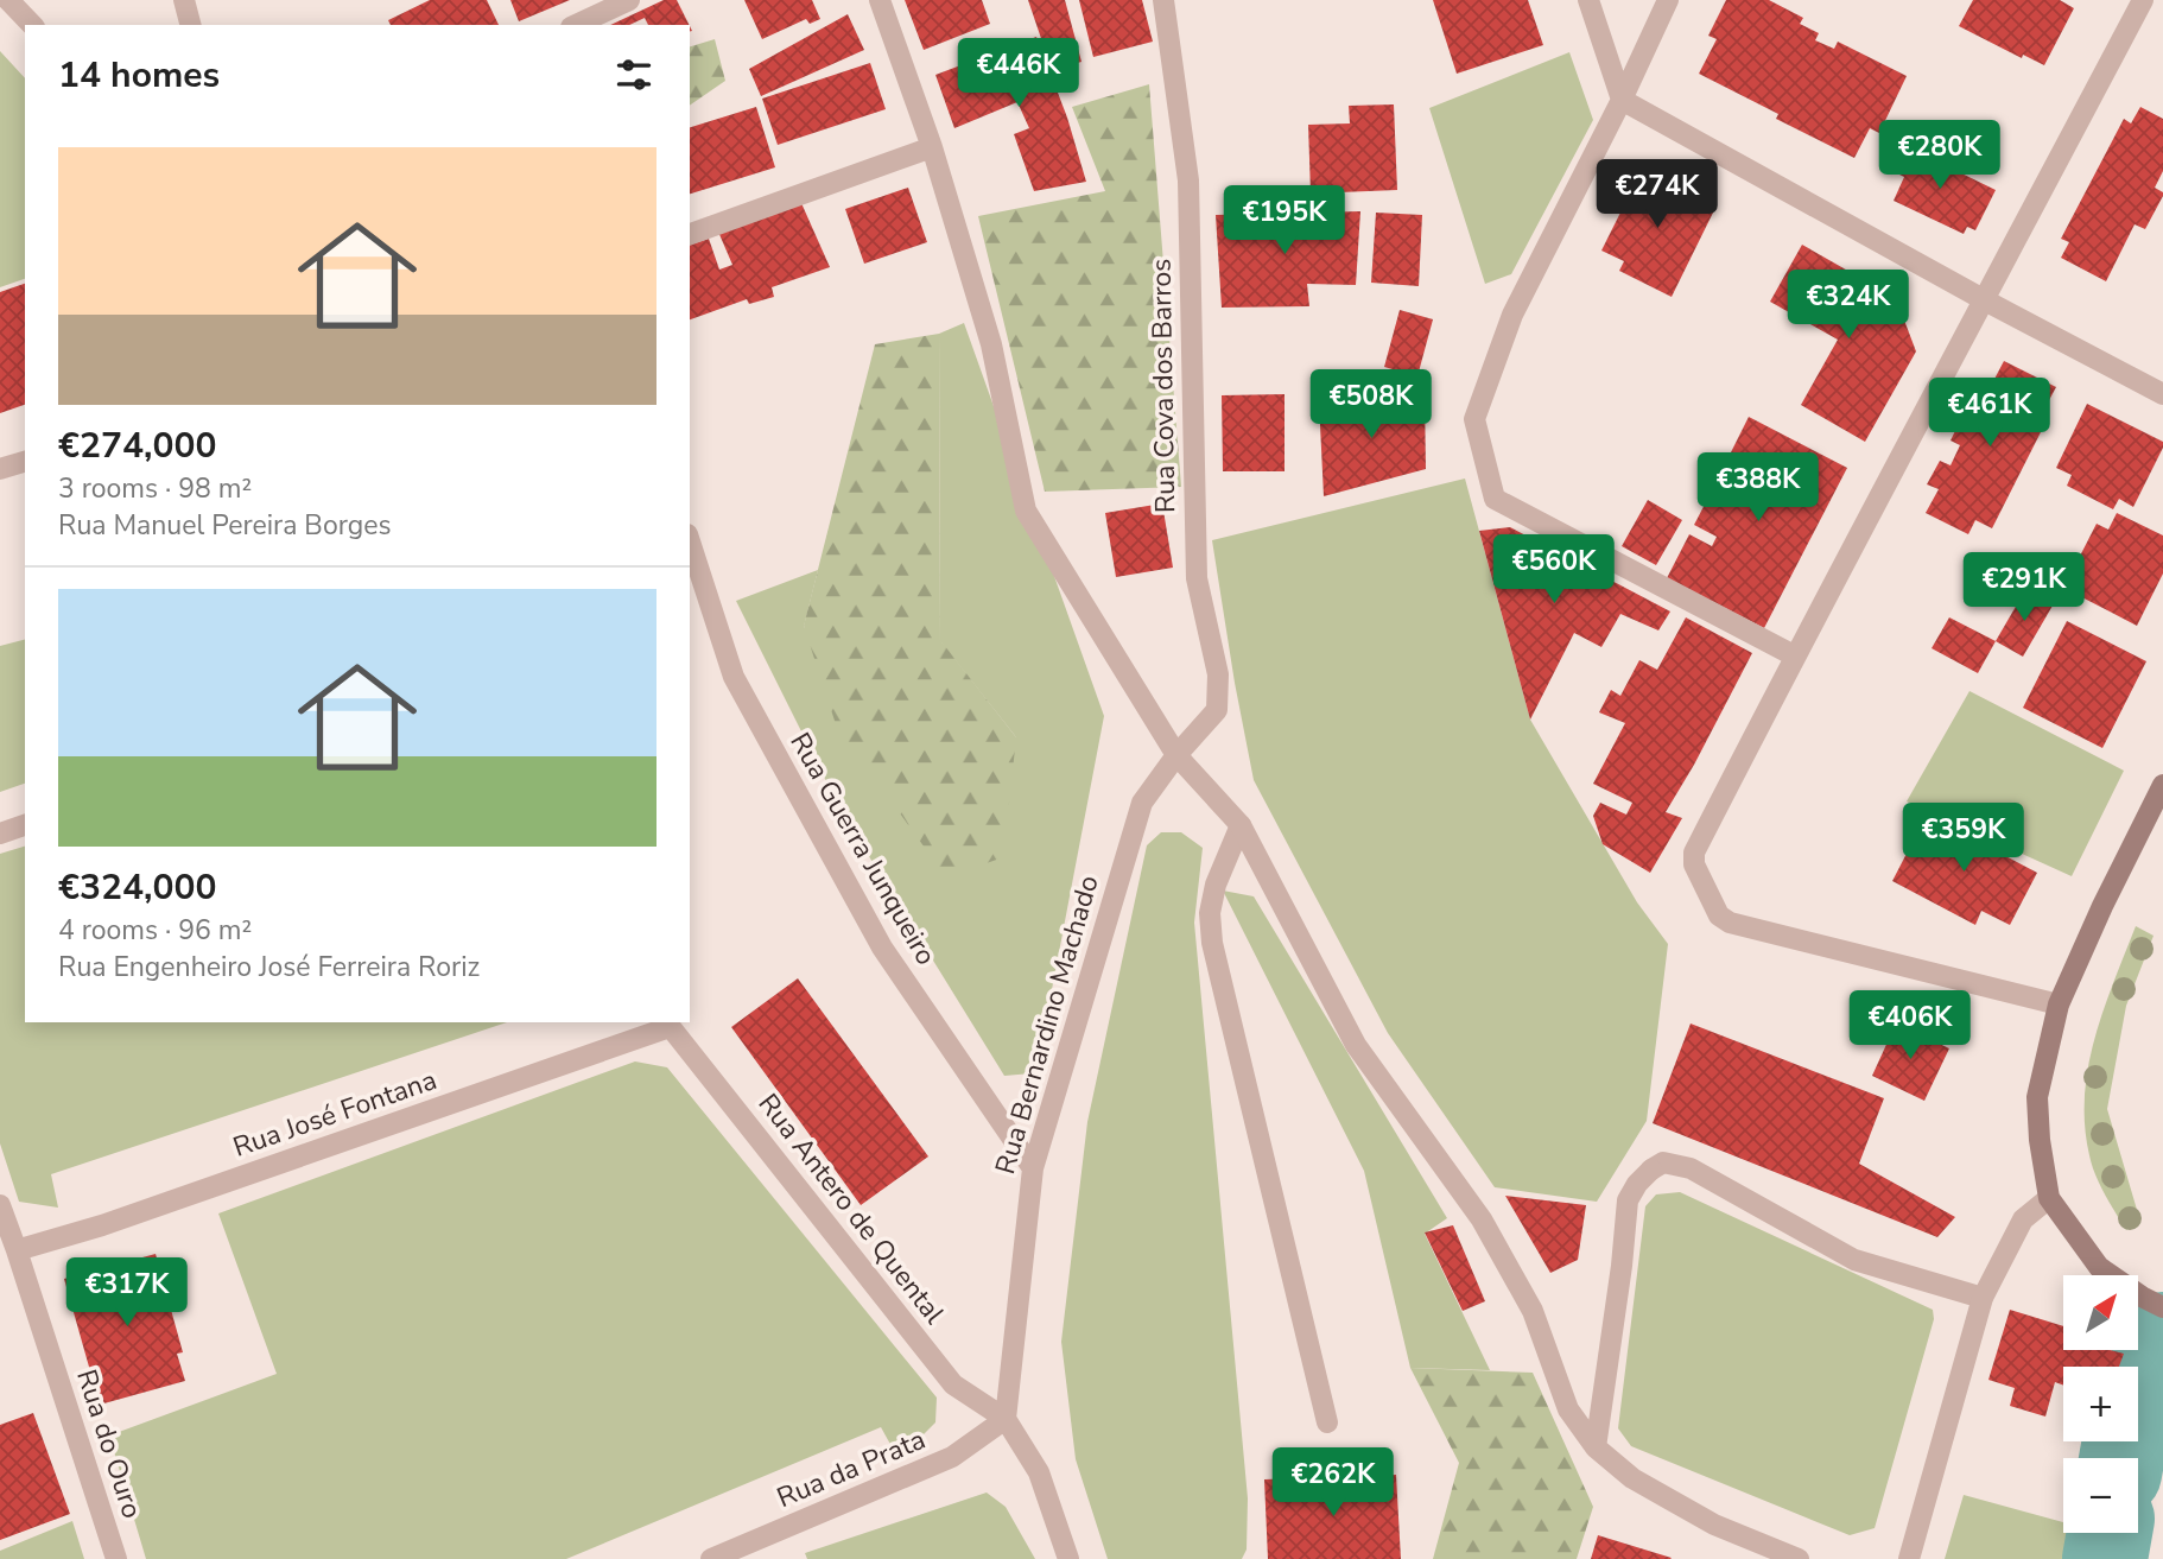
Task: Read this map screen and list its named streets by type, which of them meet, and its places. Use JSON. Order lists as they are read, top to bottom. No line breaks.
{"streets":{"street":["Rua Cova dos Barros","Rua Guerra Junqueiro","Rua Bernardino Machado","Rua José Fontana","Rua Antero de Quental","Rua do Ouro","Rua da Prata"]},"crossings":[["Rua Cova dos Barros","Rua Bernardino Machado"],["Rua Guerra Junqueiro","Rua Bernardino Machado"],["Rua Bernardino Machado","Rua Antero de Quental"],["Rua Bernardino Machado","Rua da Prata"],["Rua José Fontana","Rua Antero de Quental"],["Rua José Fontana","Rua do Ouro"],["Rua Antero de Quental","Rua da Prata"]],"north":"top right","page":{"heading":"14 homes","price":["€446K","€280K","€274K","€195K","€324K","€508K","€461K","€388K","€560K","€291K","€359K","€406K","€317K","€262K"],"list":[{"name":"€274,000","note":"3 rooms · 98 m² · Rua Manuel Pereira Borges"},{"name":"€324,000","note":"4 rooms · 96 m² · Rua Engenheiro José Ferreira Roriz"}],"map_buttons":["+","−"]}}
